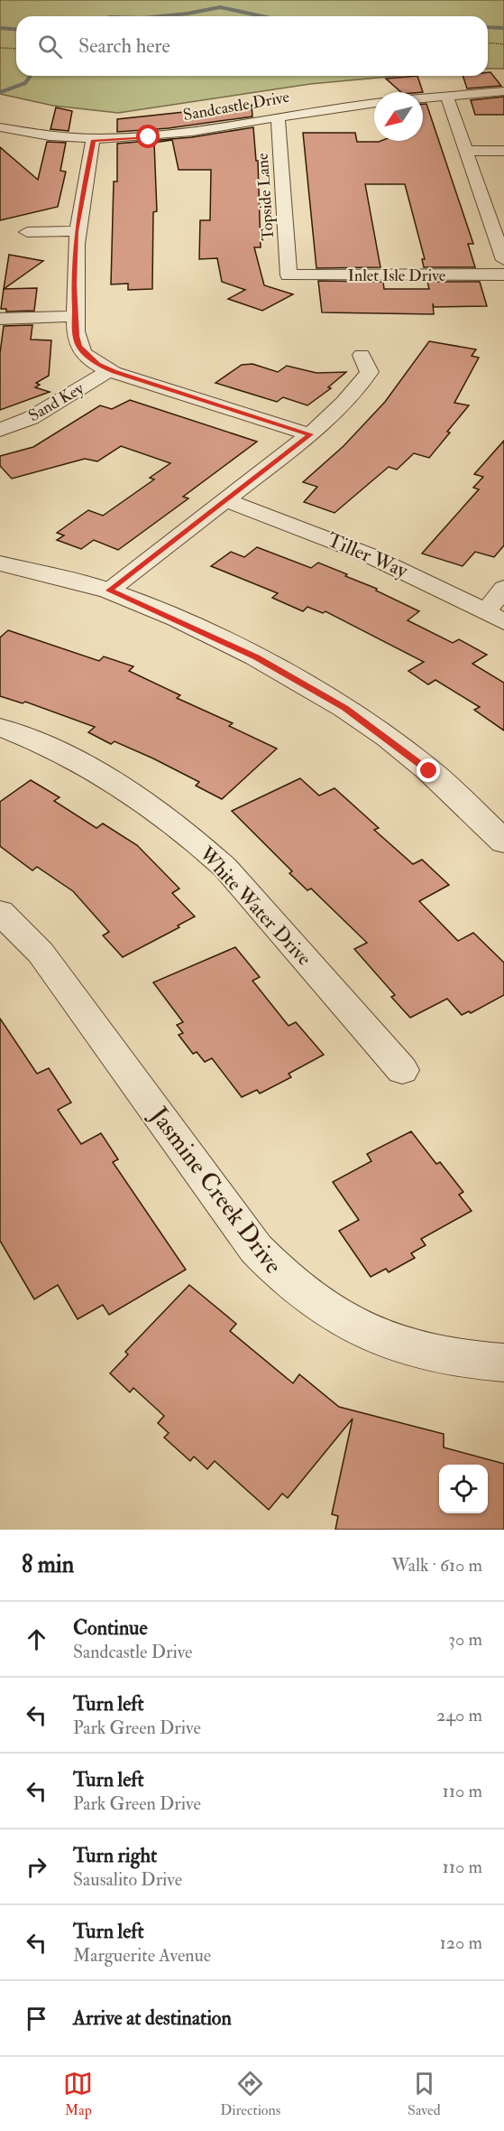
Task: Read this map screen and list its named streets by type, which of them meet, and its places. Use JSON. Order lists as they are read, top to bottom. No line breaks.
{"streets":{"street":["Sandcastle Drive","Topside Lane","Inlet Isle Drive","Sand Key","Tiller Way","White Water Drive","Jasmine Creek Drive"]},"crossings":[["Sandcastle Drive","Topside Lane"],["Topside Lane","Inlet Isle Drive"]],"north":"bottom left","page":{"search":"Search here","heading":["8 min","Walk · 610 m"],"list":[["Continue","Sandcastle Drive","30 m"],["Turn left","Park Green Drive","240 m"],["Turn left","Park Green Drive","110 m"],["Turn right","Sausalito Drive","110 m"],["Turn left","Marguerite Avenue","120 m"],"Arrive at destination"],"nav":["Map","Directions","Saved"]}}
